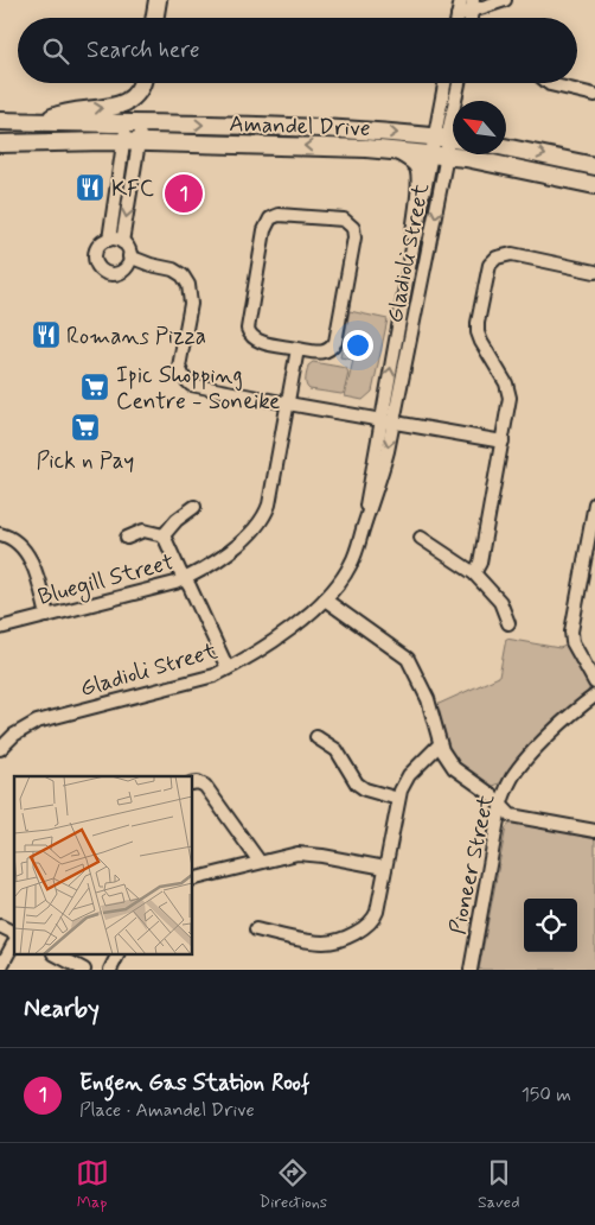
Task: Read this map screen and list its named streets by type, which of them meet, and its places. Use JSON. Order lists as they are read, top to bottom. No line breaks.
{"streets":{"street":["Amandel Drive","Gladioli Street","Bluegill Street","Pioneer Street"]},"crossings":[["Amandel Drive","Gladioli Street"]],"places":{"restaurant":["KFC","Romans Pizza"],"supermarket":["Ipic Shopping Centre - Soneike","Pick n Pay"]},"north":"top left","page":{"search":"Search here","pins":"1","heading":"Nearby","list":[{"mark":"1","name":"Engen Gas Station Roof","note":"Place · Amandel Drive","value":"150 m"}],"nav":["Map","Directions","Saved"]}}
